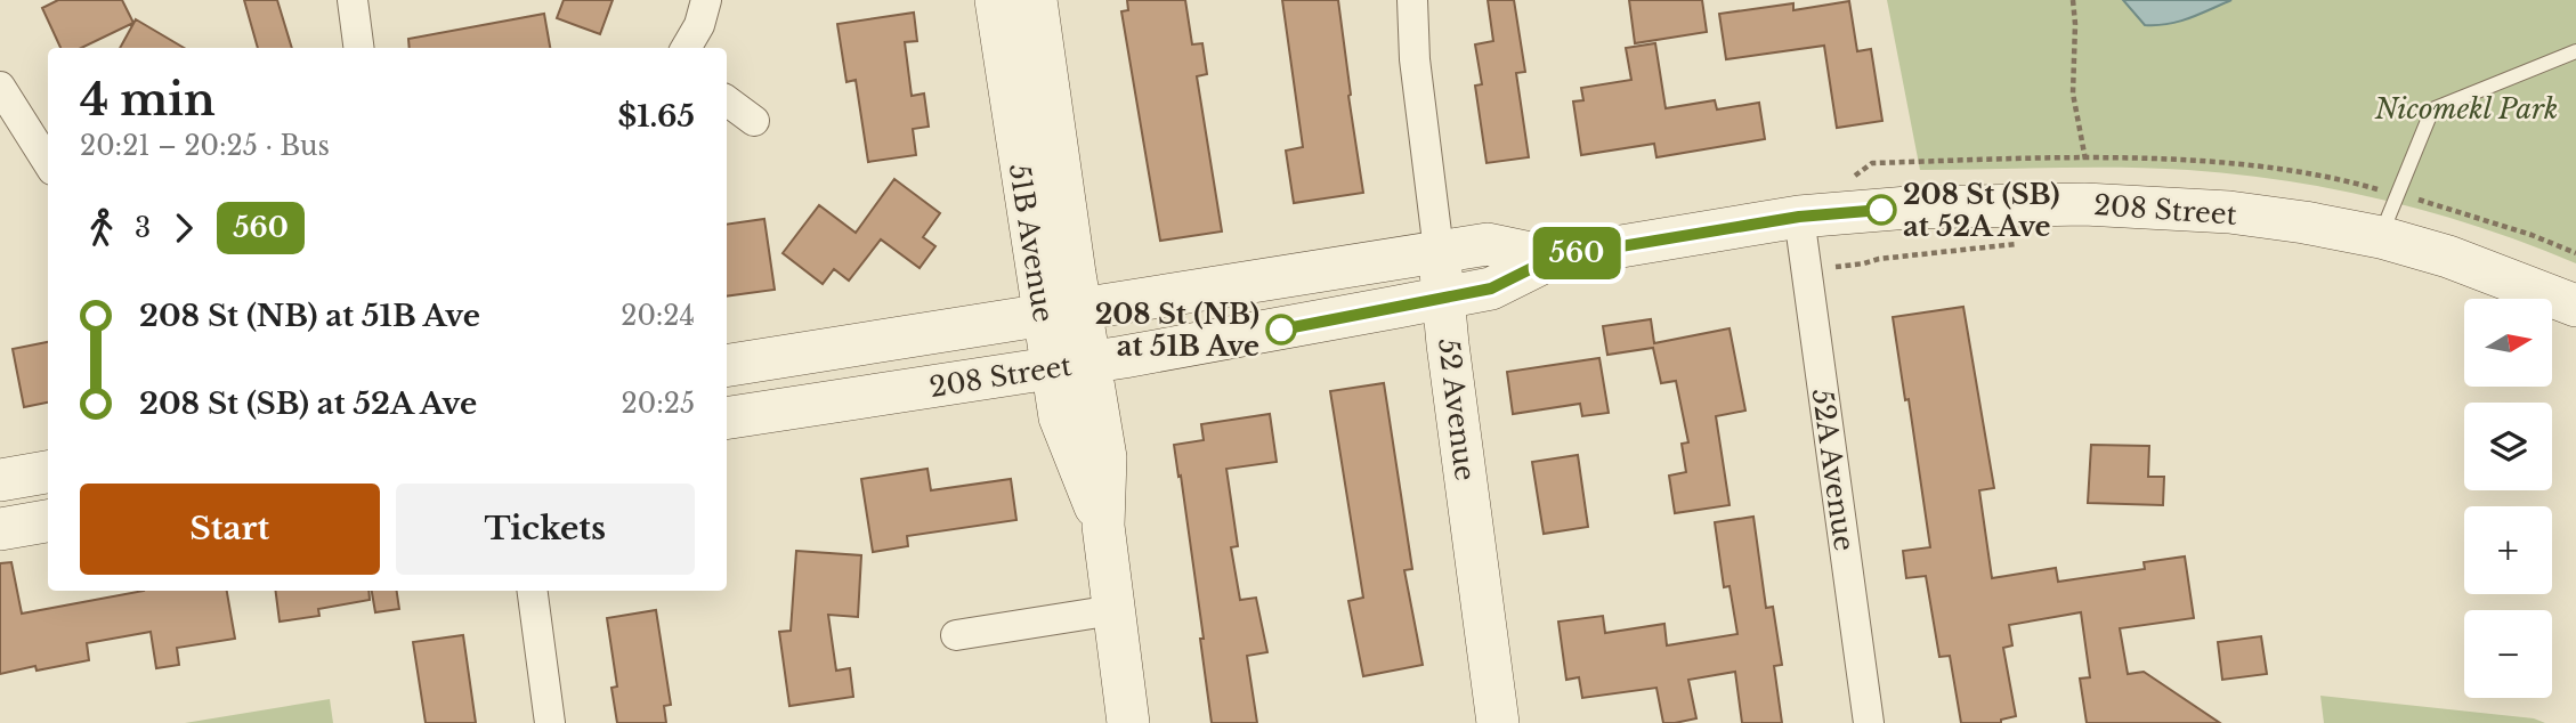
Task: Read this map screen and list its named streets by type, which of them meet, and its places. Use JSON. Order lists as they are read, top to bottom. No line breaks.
{"streets":{"main road":["208 Street","51B Avenue","52 Avenue"],"street":["52A Avenue"]},"crossings":[["208 Street","51B Avenue"],["208 Street","52 Avenue"],["208 Street","52A Avenue"]],"parks":["Nicomekl Park"],"places":["208 St (SB) at 52A Ave","208 St (NB) at 51B Ave"],"lines":["bus line 560"],"north":"right","page":{"on_map":"560","heading":["4 min","20:21 – 20:25 · Bus","$1.65"],"legs":["3","560"],"list":[{"name":"208 St (NB) at 51B Ave","value":"20:24"},{"name":"208 St (SB) at 52A Ave","value":"20:25"}],"map_buttons":["+","−"],"buttons":["Start","Tickets"]}}
